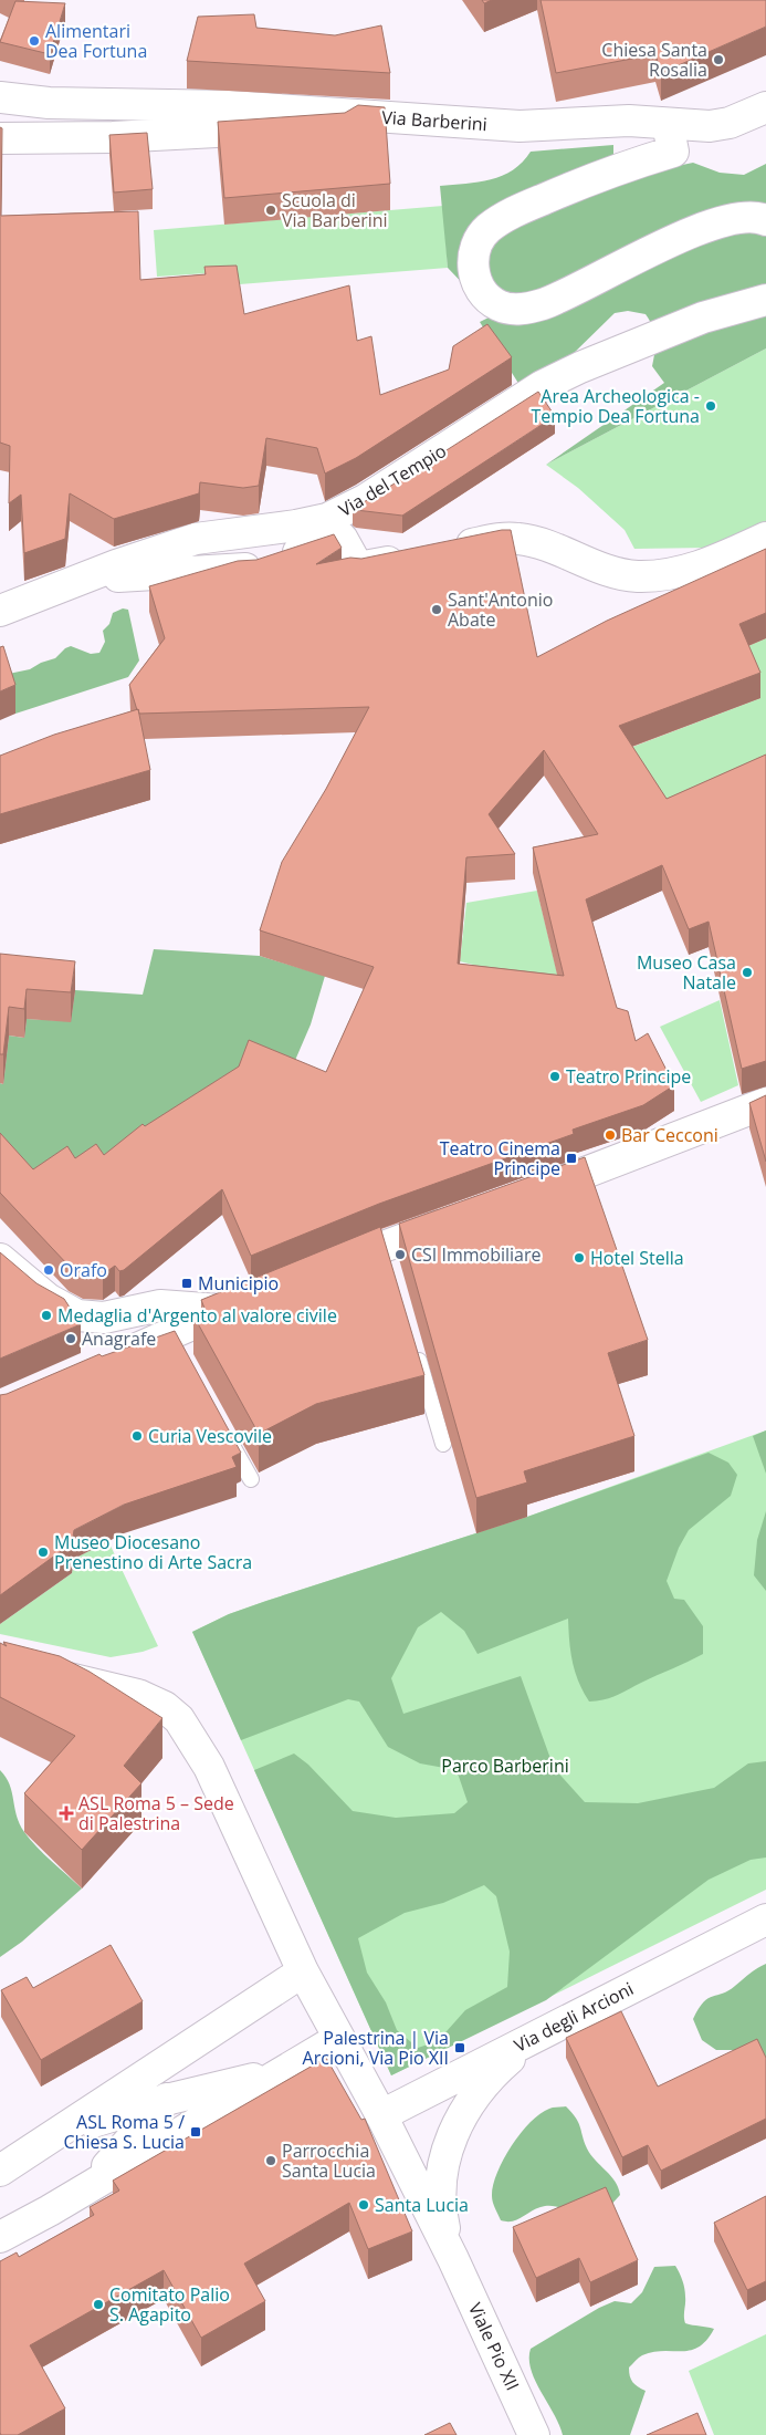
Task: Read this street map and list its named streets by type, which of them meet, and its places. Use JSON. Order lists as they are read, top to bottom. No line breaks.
{"streets":{"street":["Via Barberini","Via del Tempio","Via degli Arcioni","Viale Pio XII"]},"crossings":[["Via degli Arcioni","Viale Pio XII"]],"parks":["Parco Barberini"],"places":{"other":["Alimentari Dea Fortuna","Chiesa Santa Rosalia","Scuola di Via Barberini","Area Archeologica - Tempio Dea Fortuna","Sant'Antonio Abate","Museo Casa Natale","Teatro Principe","Bar Cecconi","CSI Immobiliare","Hotel Stella","Orafo","Medaglia d'Argento al valore civile","Anagrafe","Curia Vescovile","Museo Diocesano Prenestino di Arte Sacra","Parrocchia Santa Lucia","Santa Lucia","Comitato Palio S. Agapito"],"transit":["Teatro Cinema Principe","Municipio","Palestrina | Via Arcioni, Via Pio XII","ASL Roma 5 / Chiesa S. Lucia"],"health":["ASL Roma 5 – Sede di Palestrina"]}}
